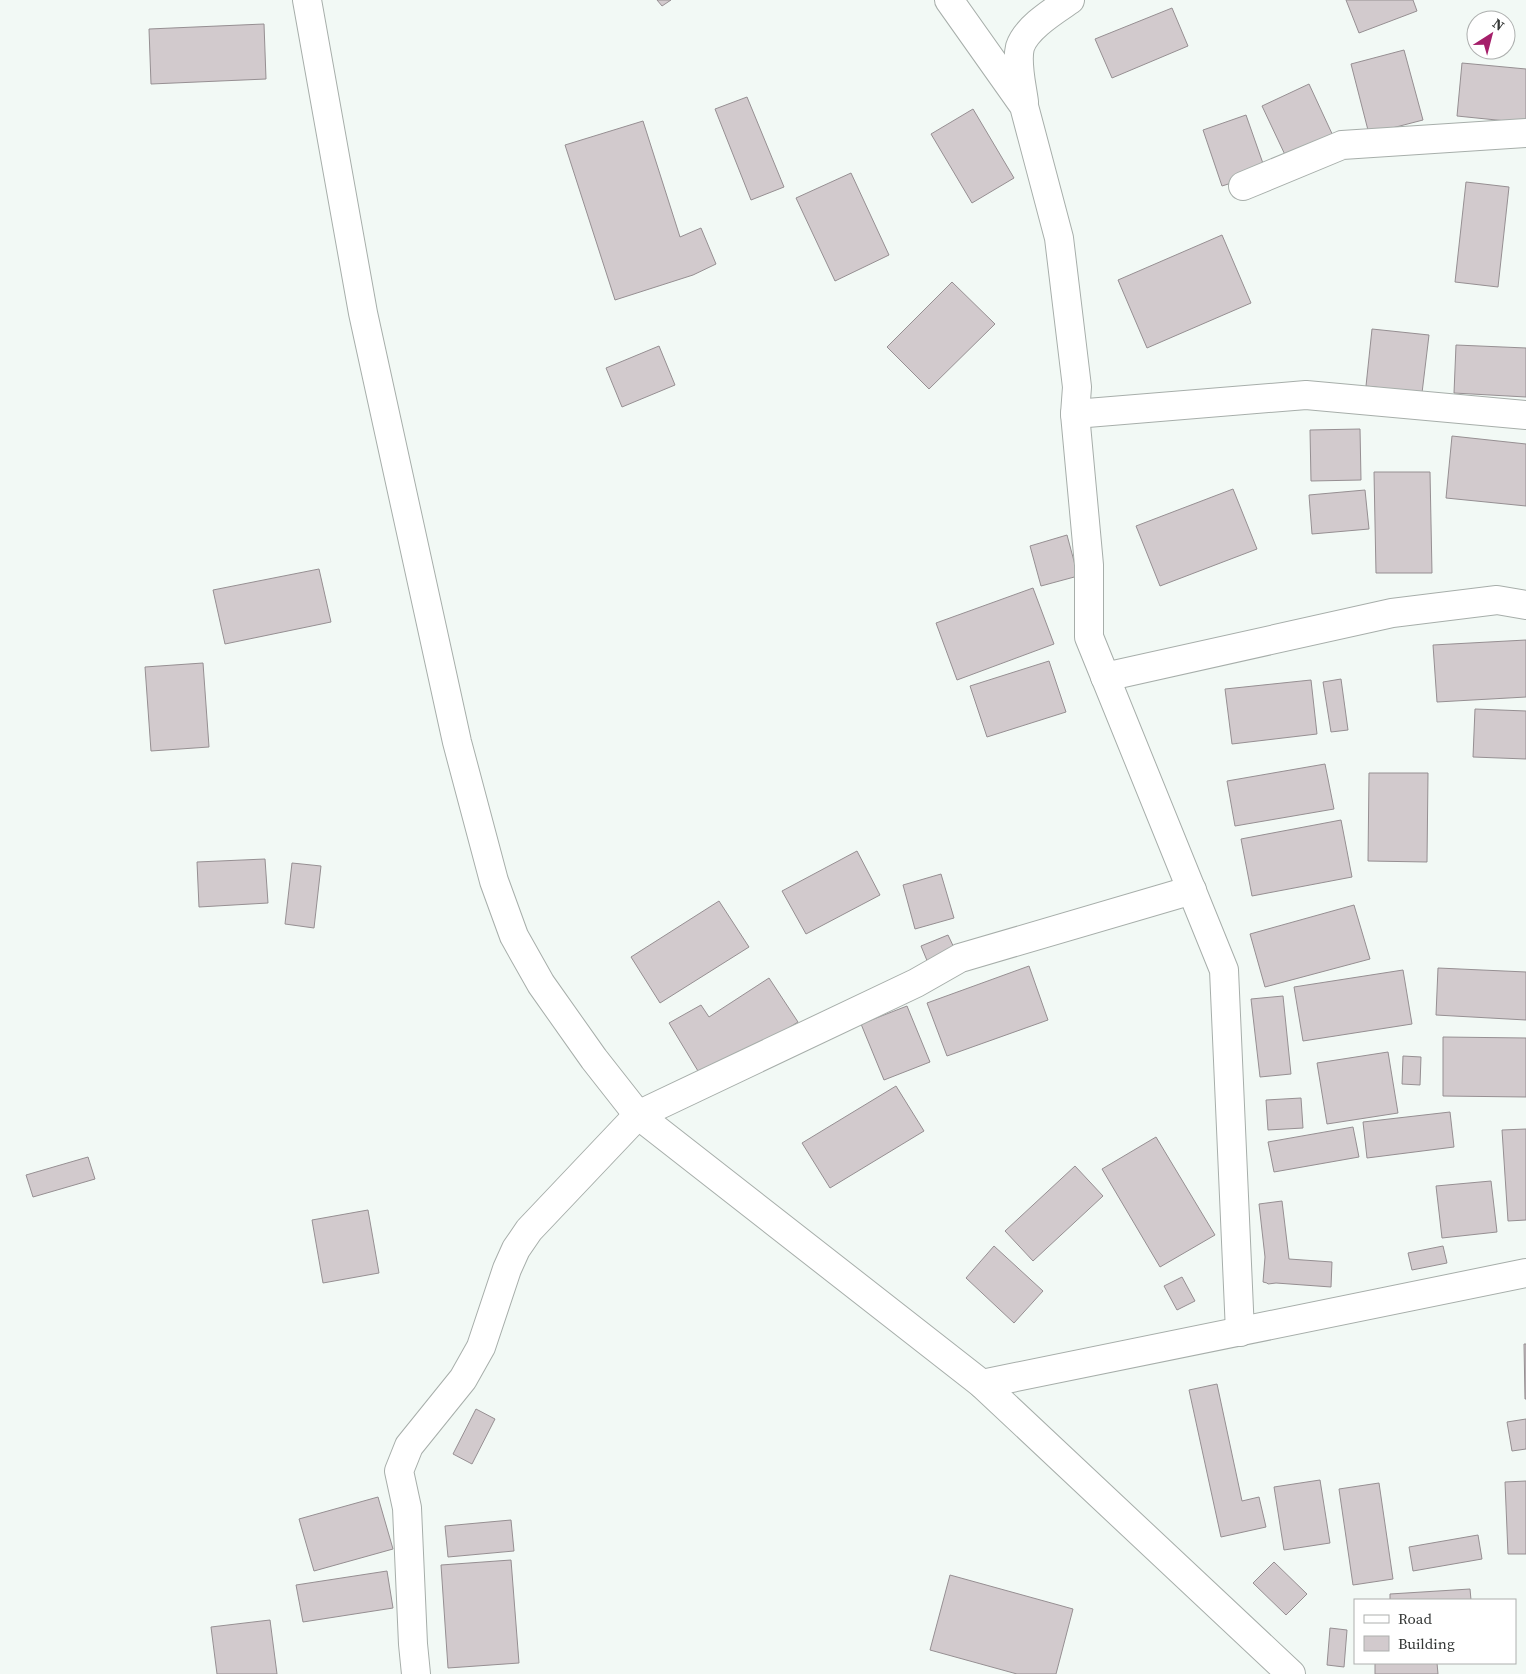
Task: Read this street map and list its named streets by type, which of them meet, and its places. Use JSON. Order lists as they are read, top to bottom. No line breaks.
{"legend":["Road","Building"],"north":"top right"}
